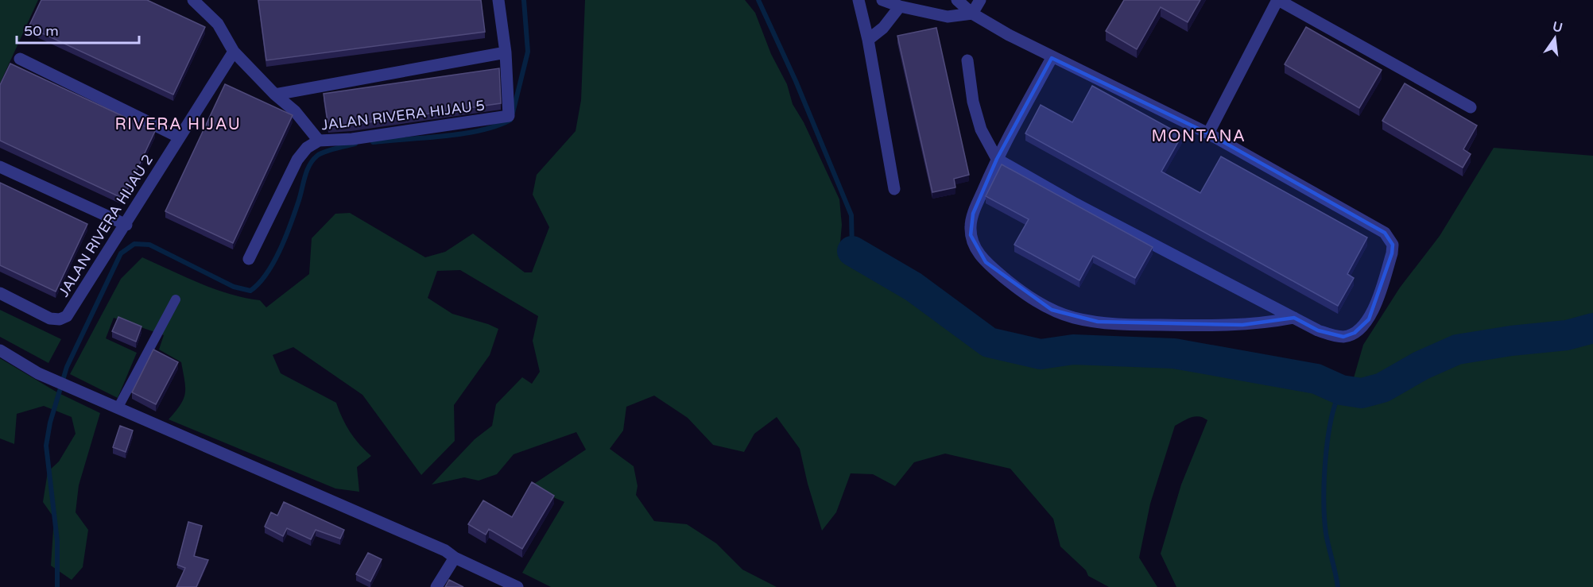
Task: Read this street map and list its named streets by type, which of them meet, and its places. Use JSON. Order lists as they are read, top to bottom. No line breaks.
{"streets":{"street":["JALAN RIVERA HIJAU 5","JALAN RIVERA HIJAU 2"]},"districts":["RIVERA HIJAU","MONTANA"],"scale_bar":"50 m","north":"top"}
